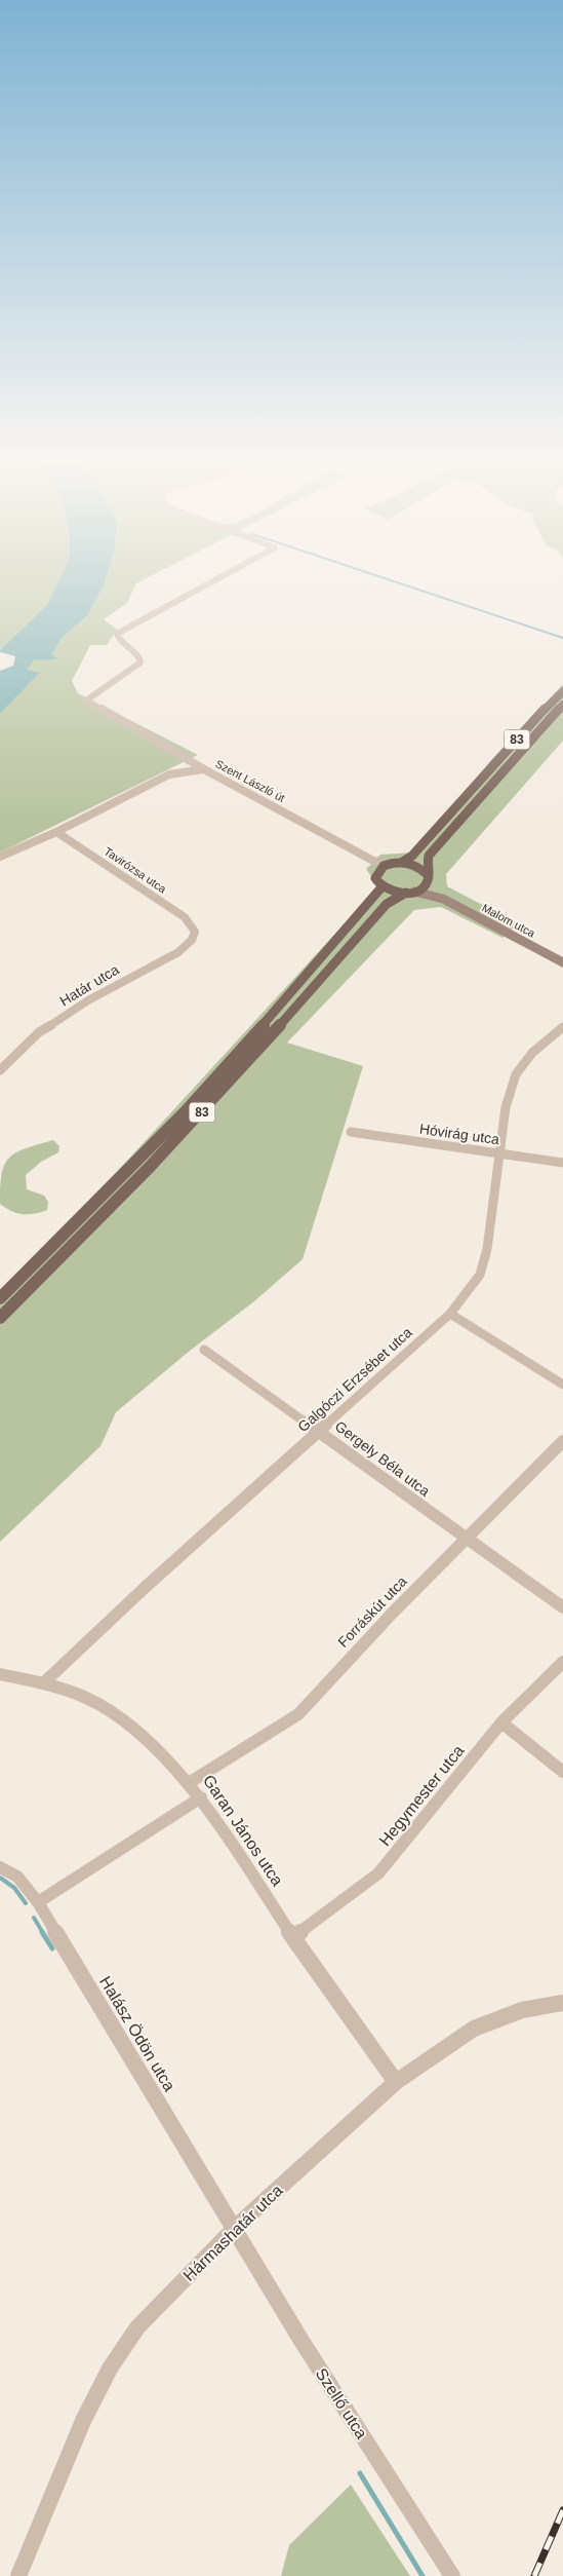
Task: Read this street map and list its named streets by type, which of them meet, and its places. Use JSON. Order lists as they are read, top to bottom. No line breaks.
{"streets":{"main road":["83","Malom utca"],"street":["Szent László út","Tavirózsa utca","Határ utca","Hóvirág utca","Galgóczi Erzsébet utca","Gergely Béla utca","Forráskút utca","Hegymester utca","Garan János utca","Halász Ödön utca","Hármashatár utca","Szellő utca"]},"crossings":[["83","Szent László út"],["Szent László út","Tavirózsa utca"],["Tavirózsa utca","Határ utca"],["Hóvirág utca","Galgóczi Erzsébet utca"],["Galgóczi Erzsébet utca","Gergely Béla utca"],["Galgóczi Erzsébet utca","Garan János utca"],["Gergely Béla utca","Forráskút utca"],["Forráskút utca","Garan János utca"],["Hegymester utca","Garan János utca"],["Garan János utca","Hármashatár utca"],["Halász Ödön utca","Hármashatár utca"],["Halász Ödön utca","Szellő utca"],["Hármashatár utca","Szellő utca"]]}
